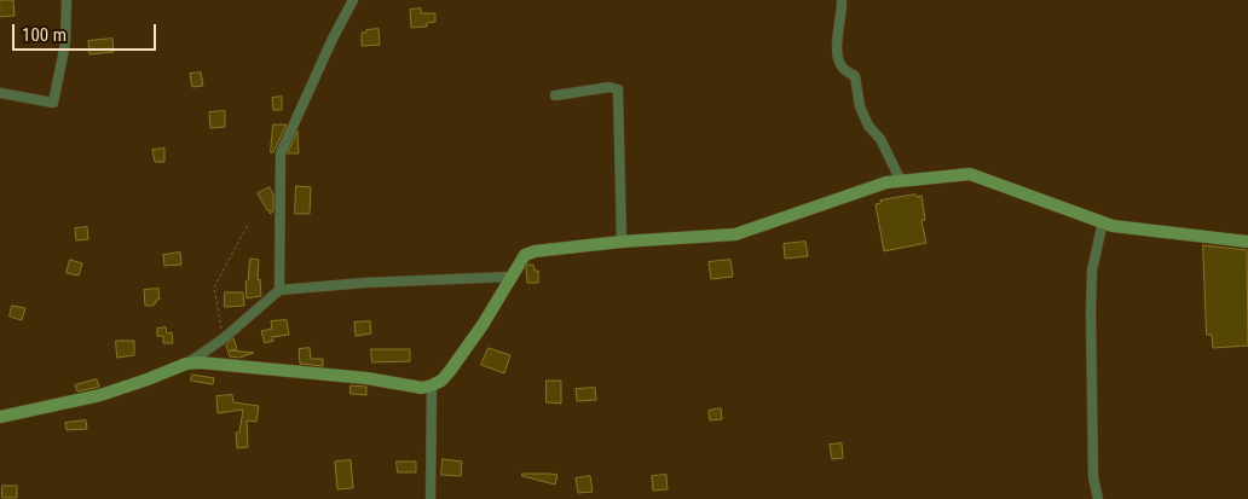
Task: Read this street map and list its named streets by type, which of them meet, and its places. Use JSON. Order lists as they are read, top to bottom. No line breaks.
{"scale_bar":"100 m"}
